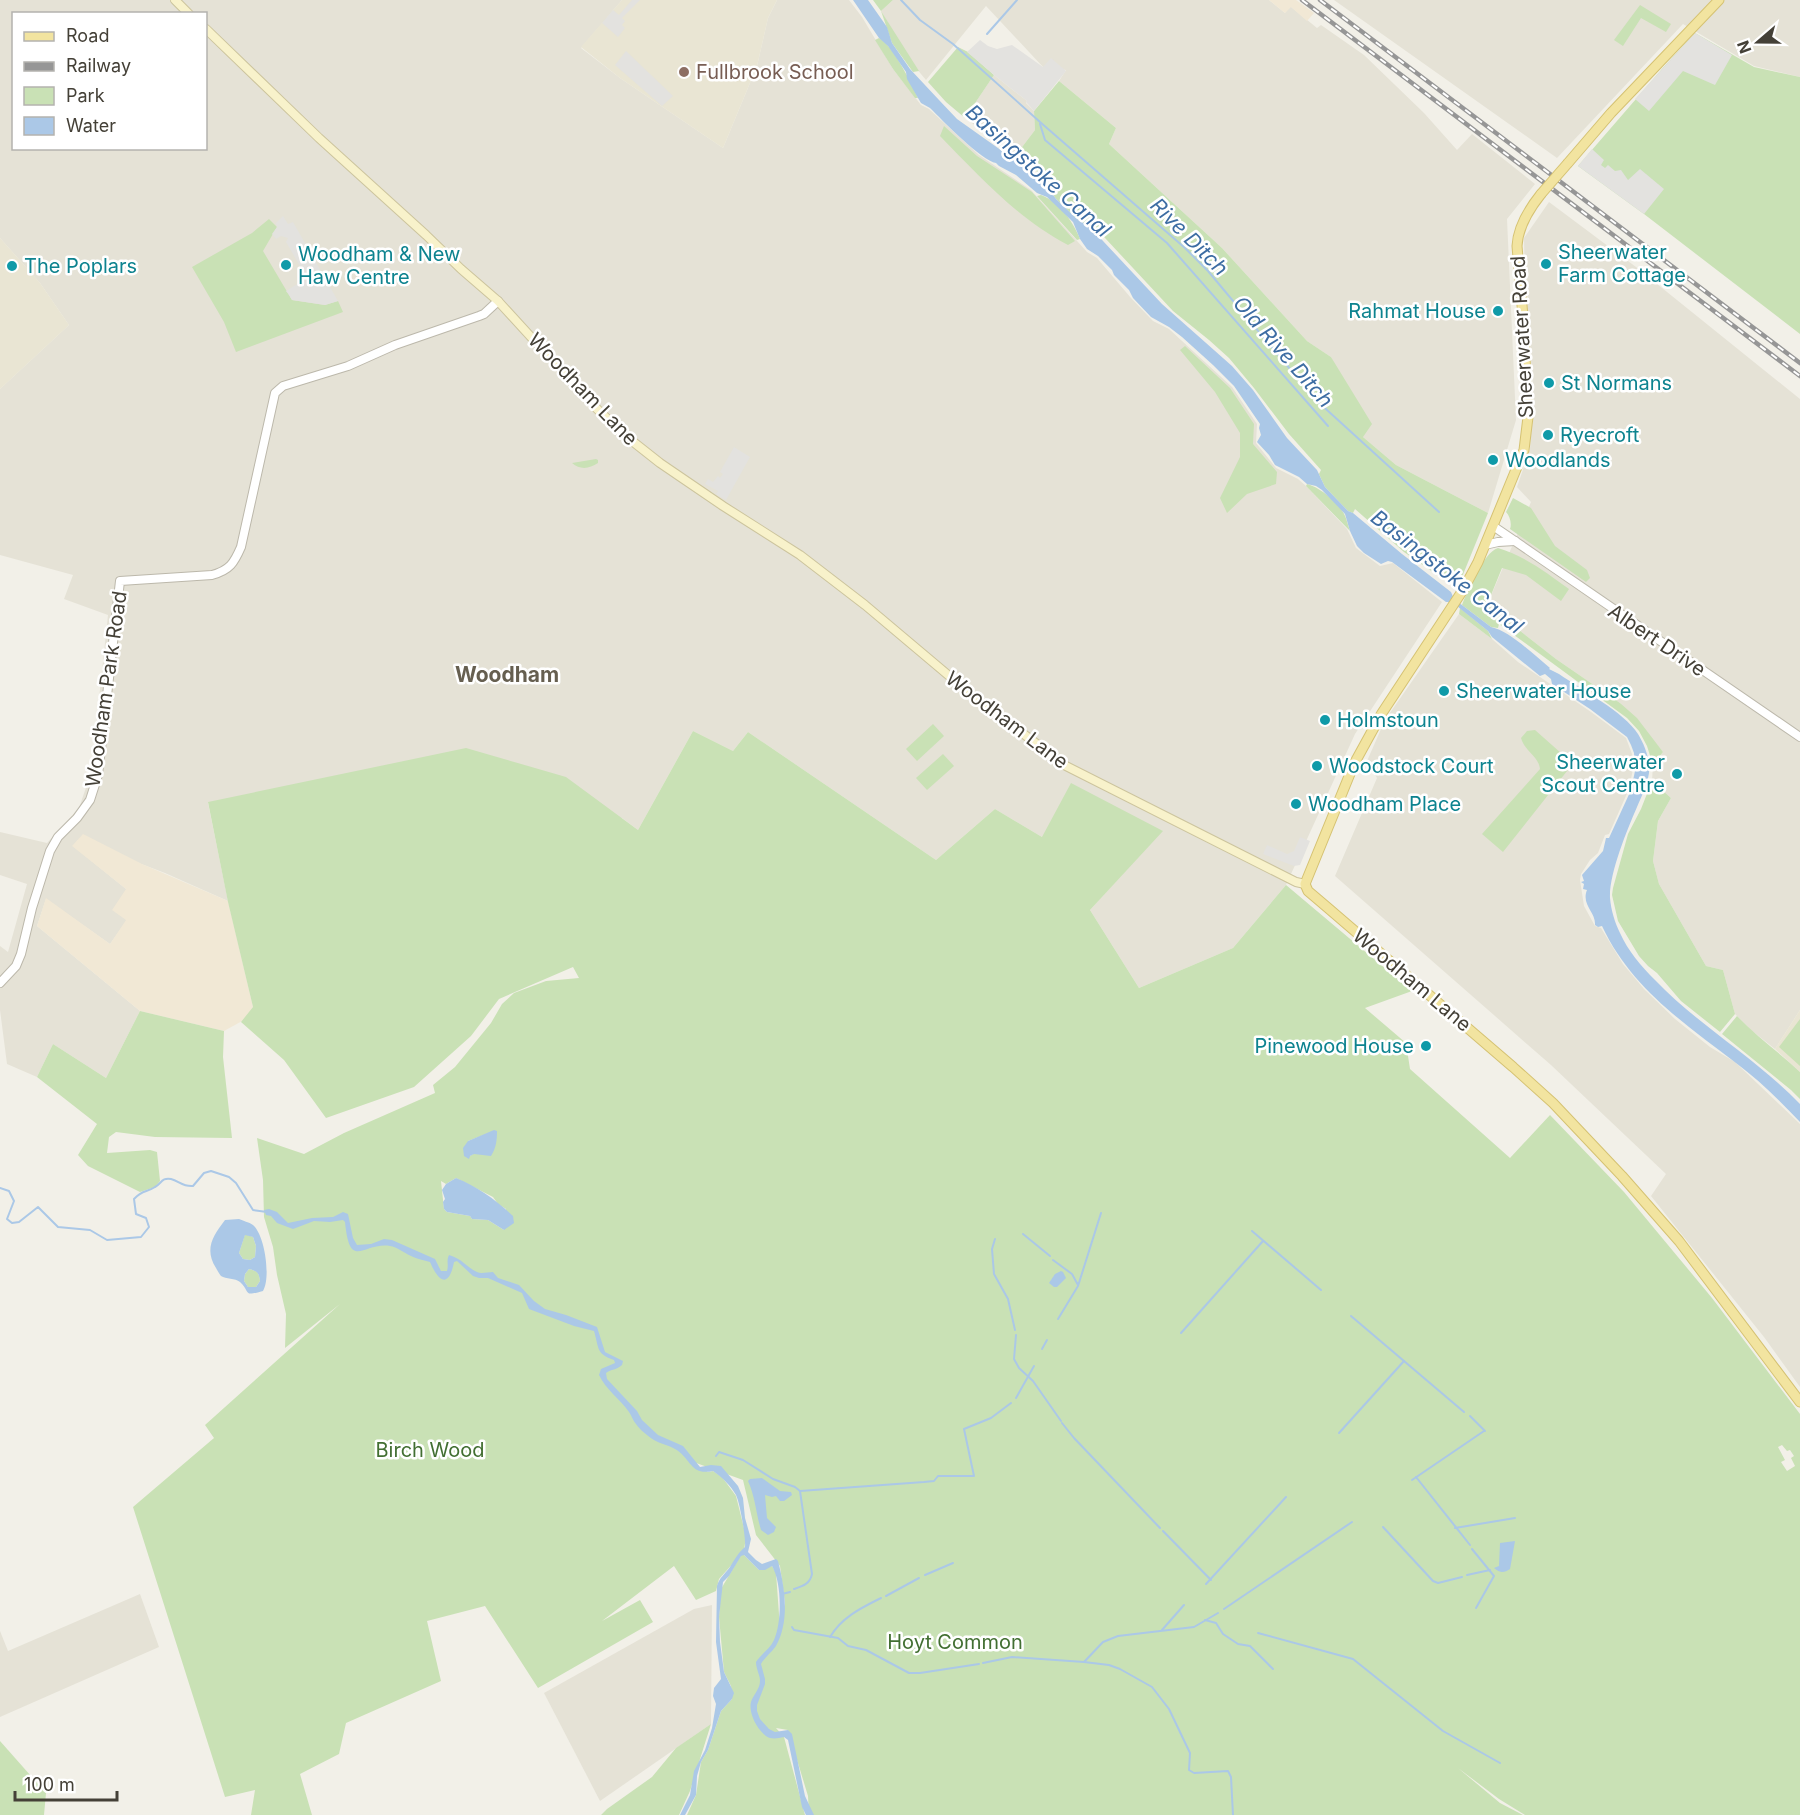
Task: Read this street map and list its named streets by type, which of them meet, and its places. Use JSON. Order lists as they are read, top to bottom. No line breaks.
{"streets":{"main road":["Sheerwater Road","Woodham Lane"],"street":["Albert Drive","Woodham Park Road"]},"crossings":[["Sheerwater Road","Woodham Lane"],["Sheerwater Road","Albert Drive"],["Woodham Lane","Woodham Park Road"]],"districts":["Woodham"],"water":["Basingstoke Canal","Rive Ditch","Old Rive Ditch"],"parks":["Birch Wood","Hoyt Common"],"places":["Fullbrook School","Sheerwater Farm Cottage","Woodham & New Haw Centre","The Poplars","Rahmat House","St Normans","Ryecroft","Woodlands","Sheerwater House","Holmstoun","Woodstock Court","Sheerwater Scout Centre","Woodham Place","Pinewood House"],"legend":["Road","Railway","Park","Water"],"scale_bar":"100 m","north":"left"}
